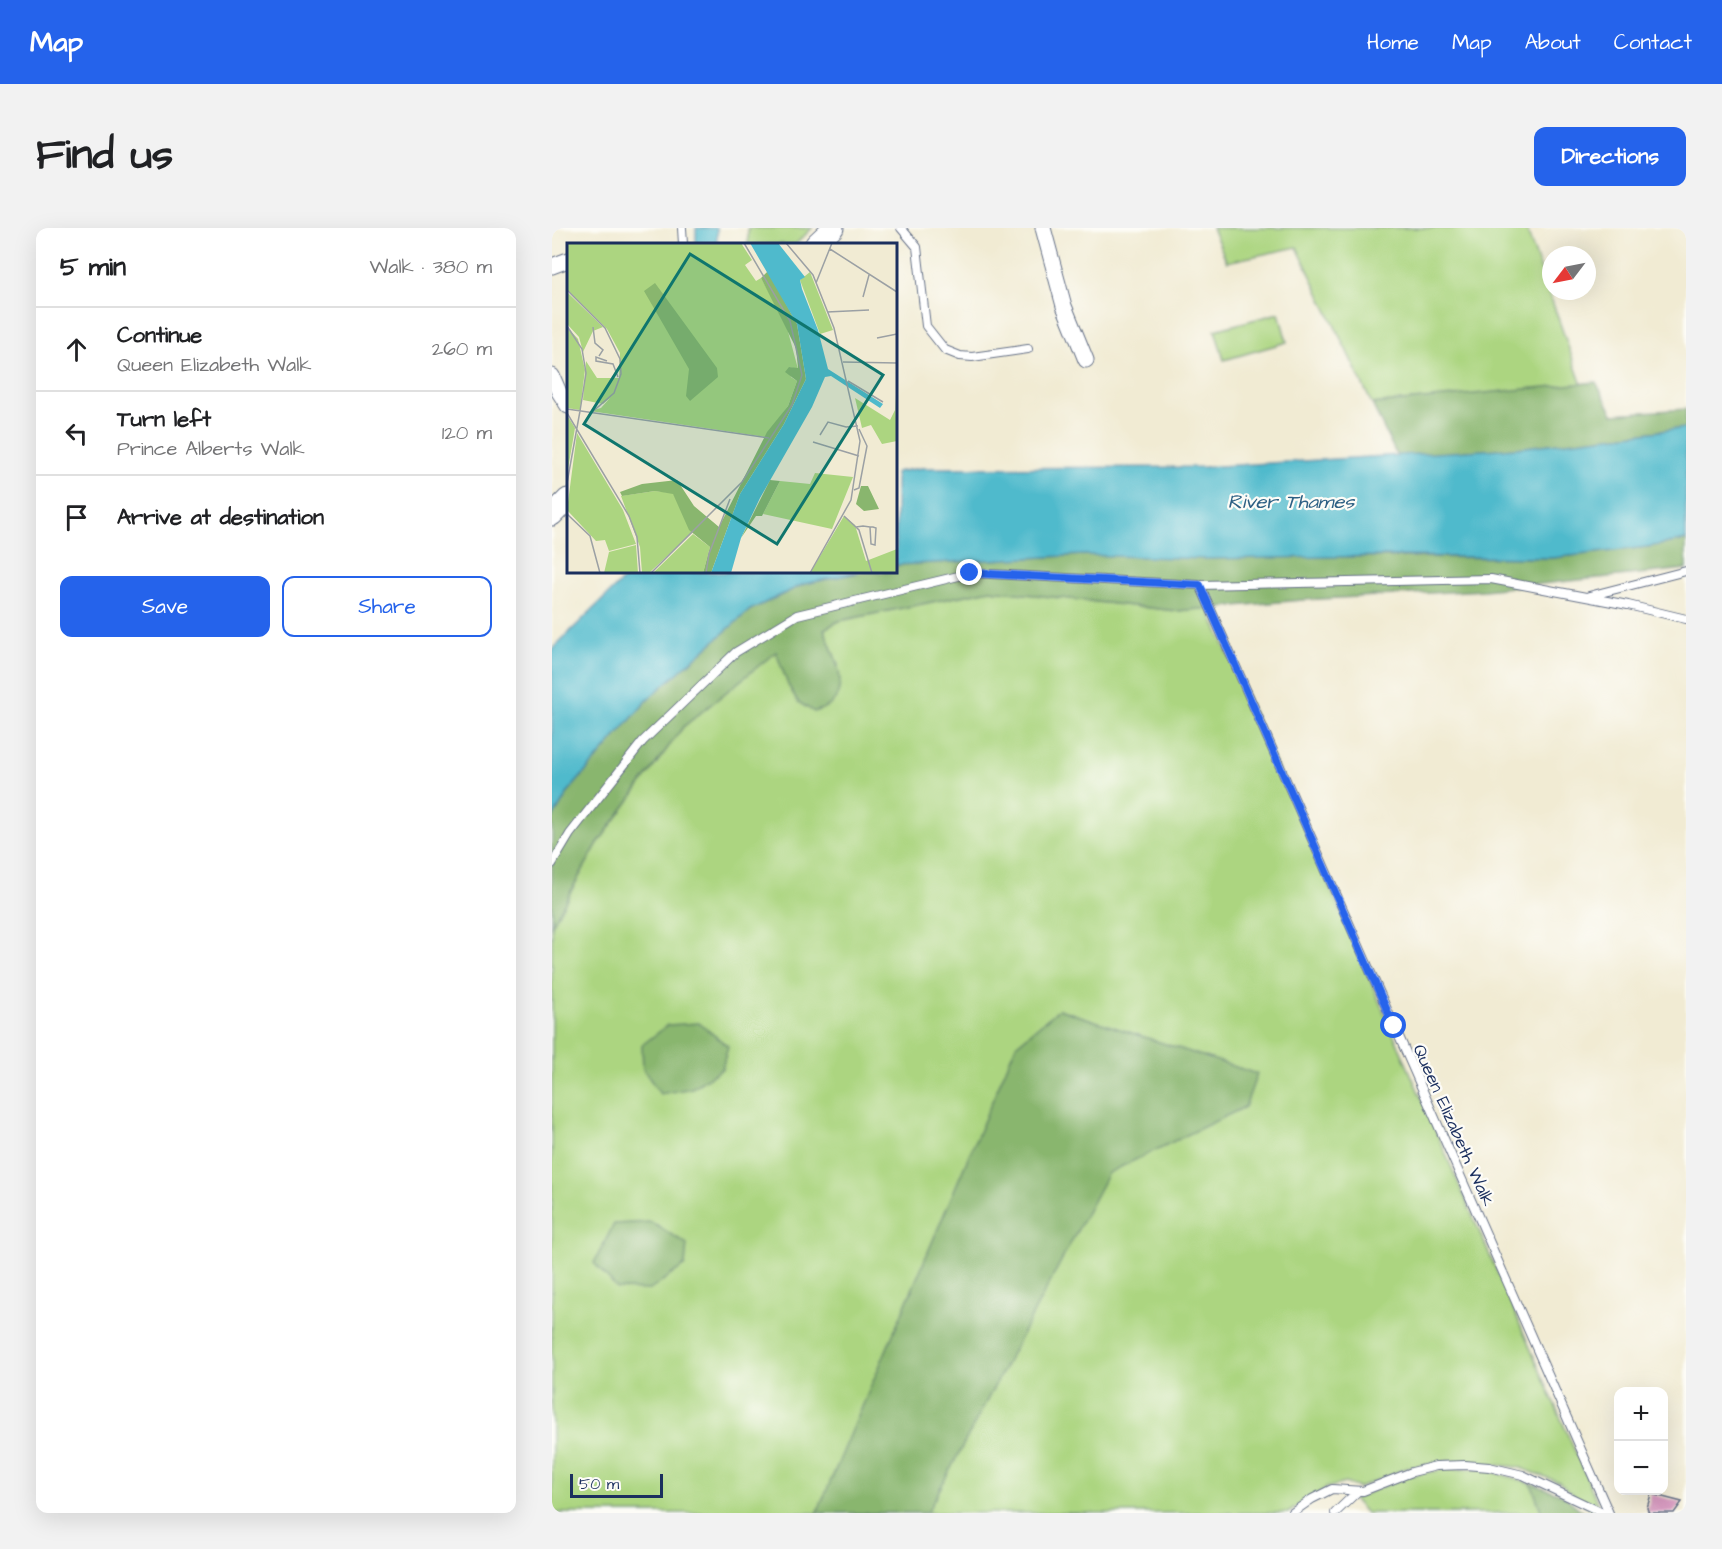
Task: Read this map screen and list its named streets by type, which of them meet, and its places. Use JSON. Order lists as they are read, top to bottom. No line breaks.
{"streets":{"lane":["Queen Elizabeth Walk"]},"water":["River Thames"],"scale_bar":"50 m","north":"bottom left","page":{"header":"Map","nav":["Home","Map","About","Contact"],"title":"Find us","buttons":["Directions",["Save","Share"]],"heading":["5 min","Walk · 380 m"],"list":[["Continue","Queen Elizabeth Walk","260 m"],["Turn left","Prince Alberts Walk","120 m"],"Arrive at destination"],"map_buttons":["+","−"],"scale":"50 m"}}
